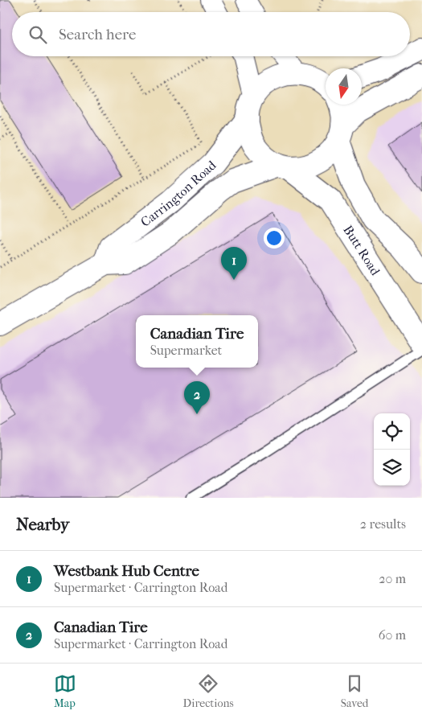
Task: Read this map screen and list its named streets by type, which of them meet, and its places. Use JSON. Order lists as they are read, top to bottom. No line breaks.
{"streets":{"street":["Carrington Road","Butt Road"]},"crossings":[["Carrington Road","Butt Road"]],"north":"bottom","page":{"search":"Search here","pins":["1","2"],"popup":["Canadian Tire","Supermarket"],"heading":["Nearby","2 results"],"list":[{"mark":"1","name":"Westbank Hub Centre","note":"Supermarket · Carrington Road","value":"20 m"},{"mark":"2","name":"Canadian Tire","note":"Supermarket · Carrington Road","value":"60 m"}],"nav":["Map","Directions","Saved"]}}
